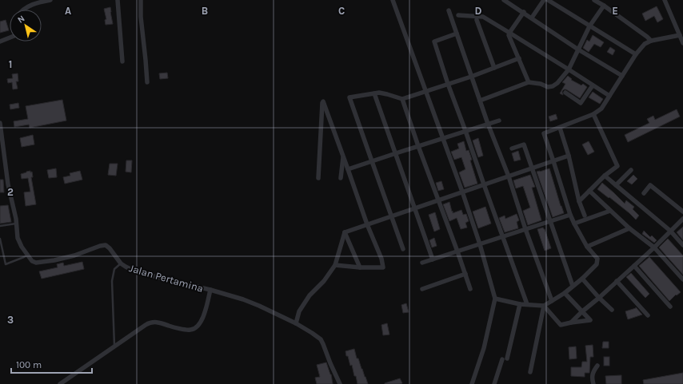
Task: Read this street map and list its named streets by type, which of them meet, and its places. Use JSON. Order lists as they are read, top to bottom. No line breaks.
{"streets":{"street":["Jalan Pertamina"]},"scale_bar":"100 m","north":"top left","grid":{"columns":["A","B","C","D","E"],"rows":["1","2","3"]}}
